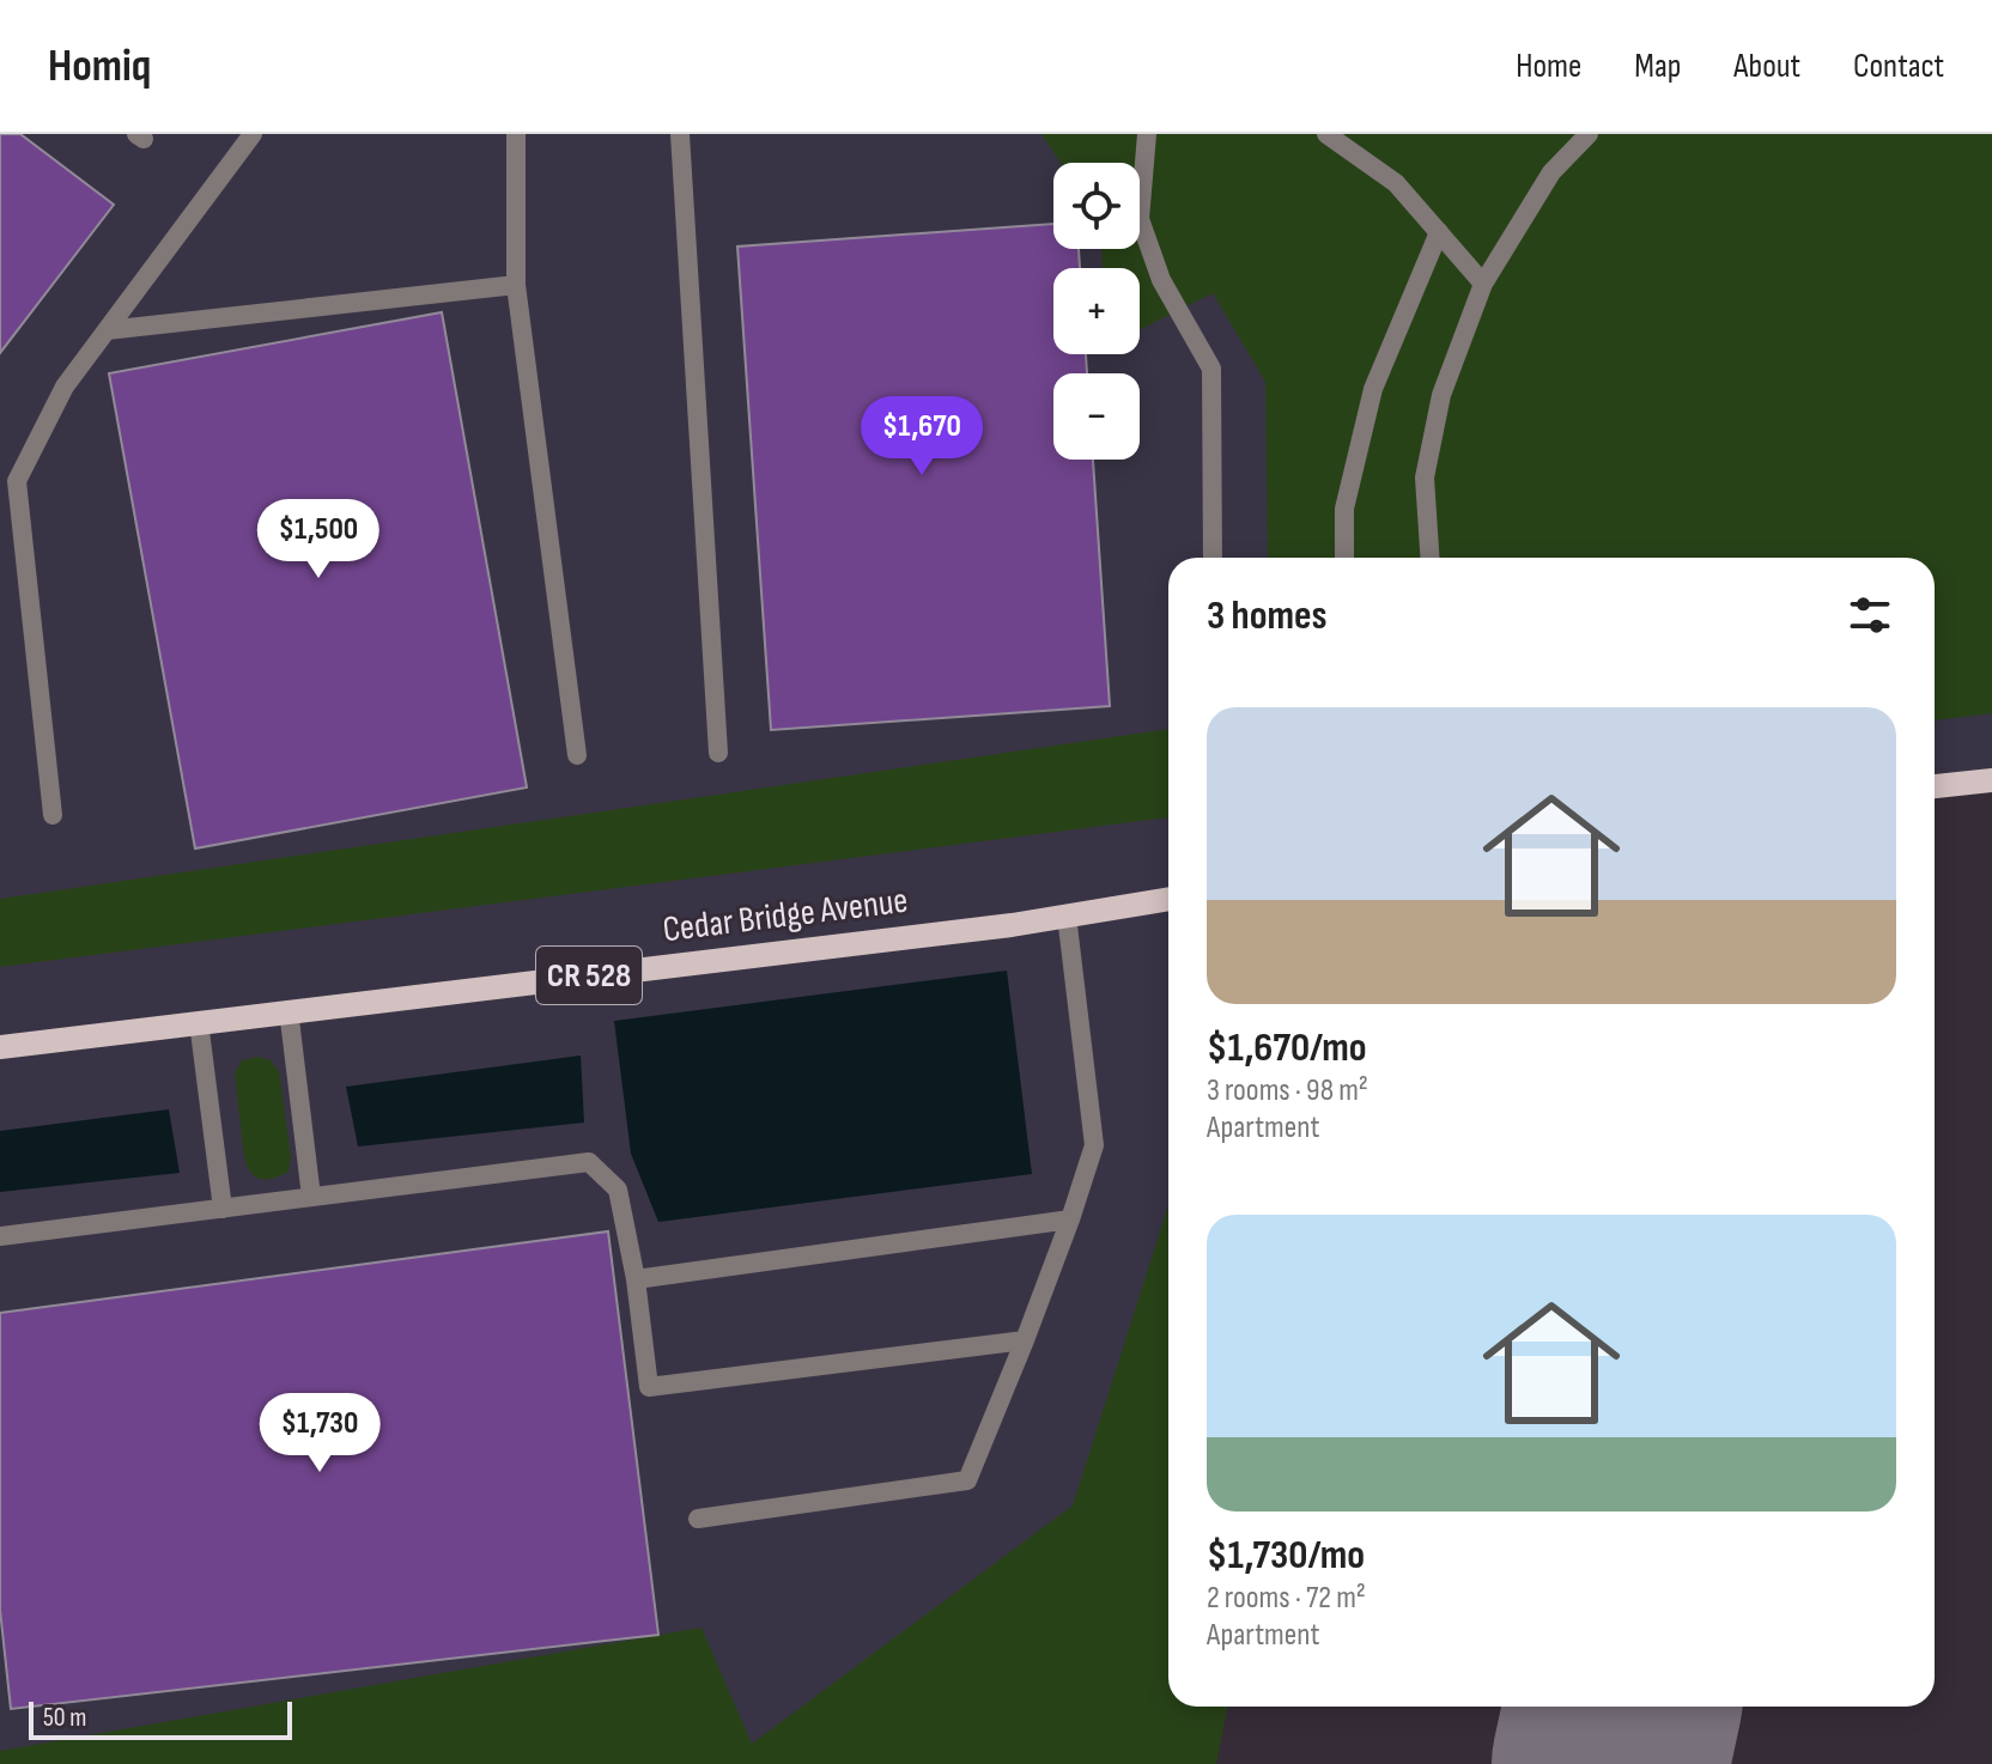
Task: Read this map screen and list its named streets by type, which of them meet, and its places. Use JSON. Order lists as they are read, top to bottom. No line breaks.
{"streets":{"main road":["Cedar Bridge Avenue","CR 528"]},"scale_bar":"50 m","page":{"header":"Homiq","nav":["Home","Map","About","Contact"],"map_buttons":["+","−"],"price":["$1,670","$1,500","$1,730"],"heading":"3 homes","list":[{"name":"$1,670/mo","note":"3 rooms · 98 m² · Apartment"},{"name":"$1,730/mo","note":"2 rooms · 72 m² · Apartment"}],"scale":"50 m"}}
